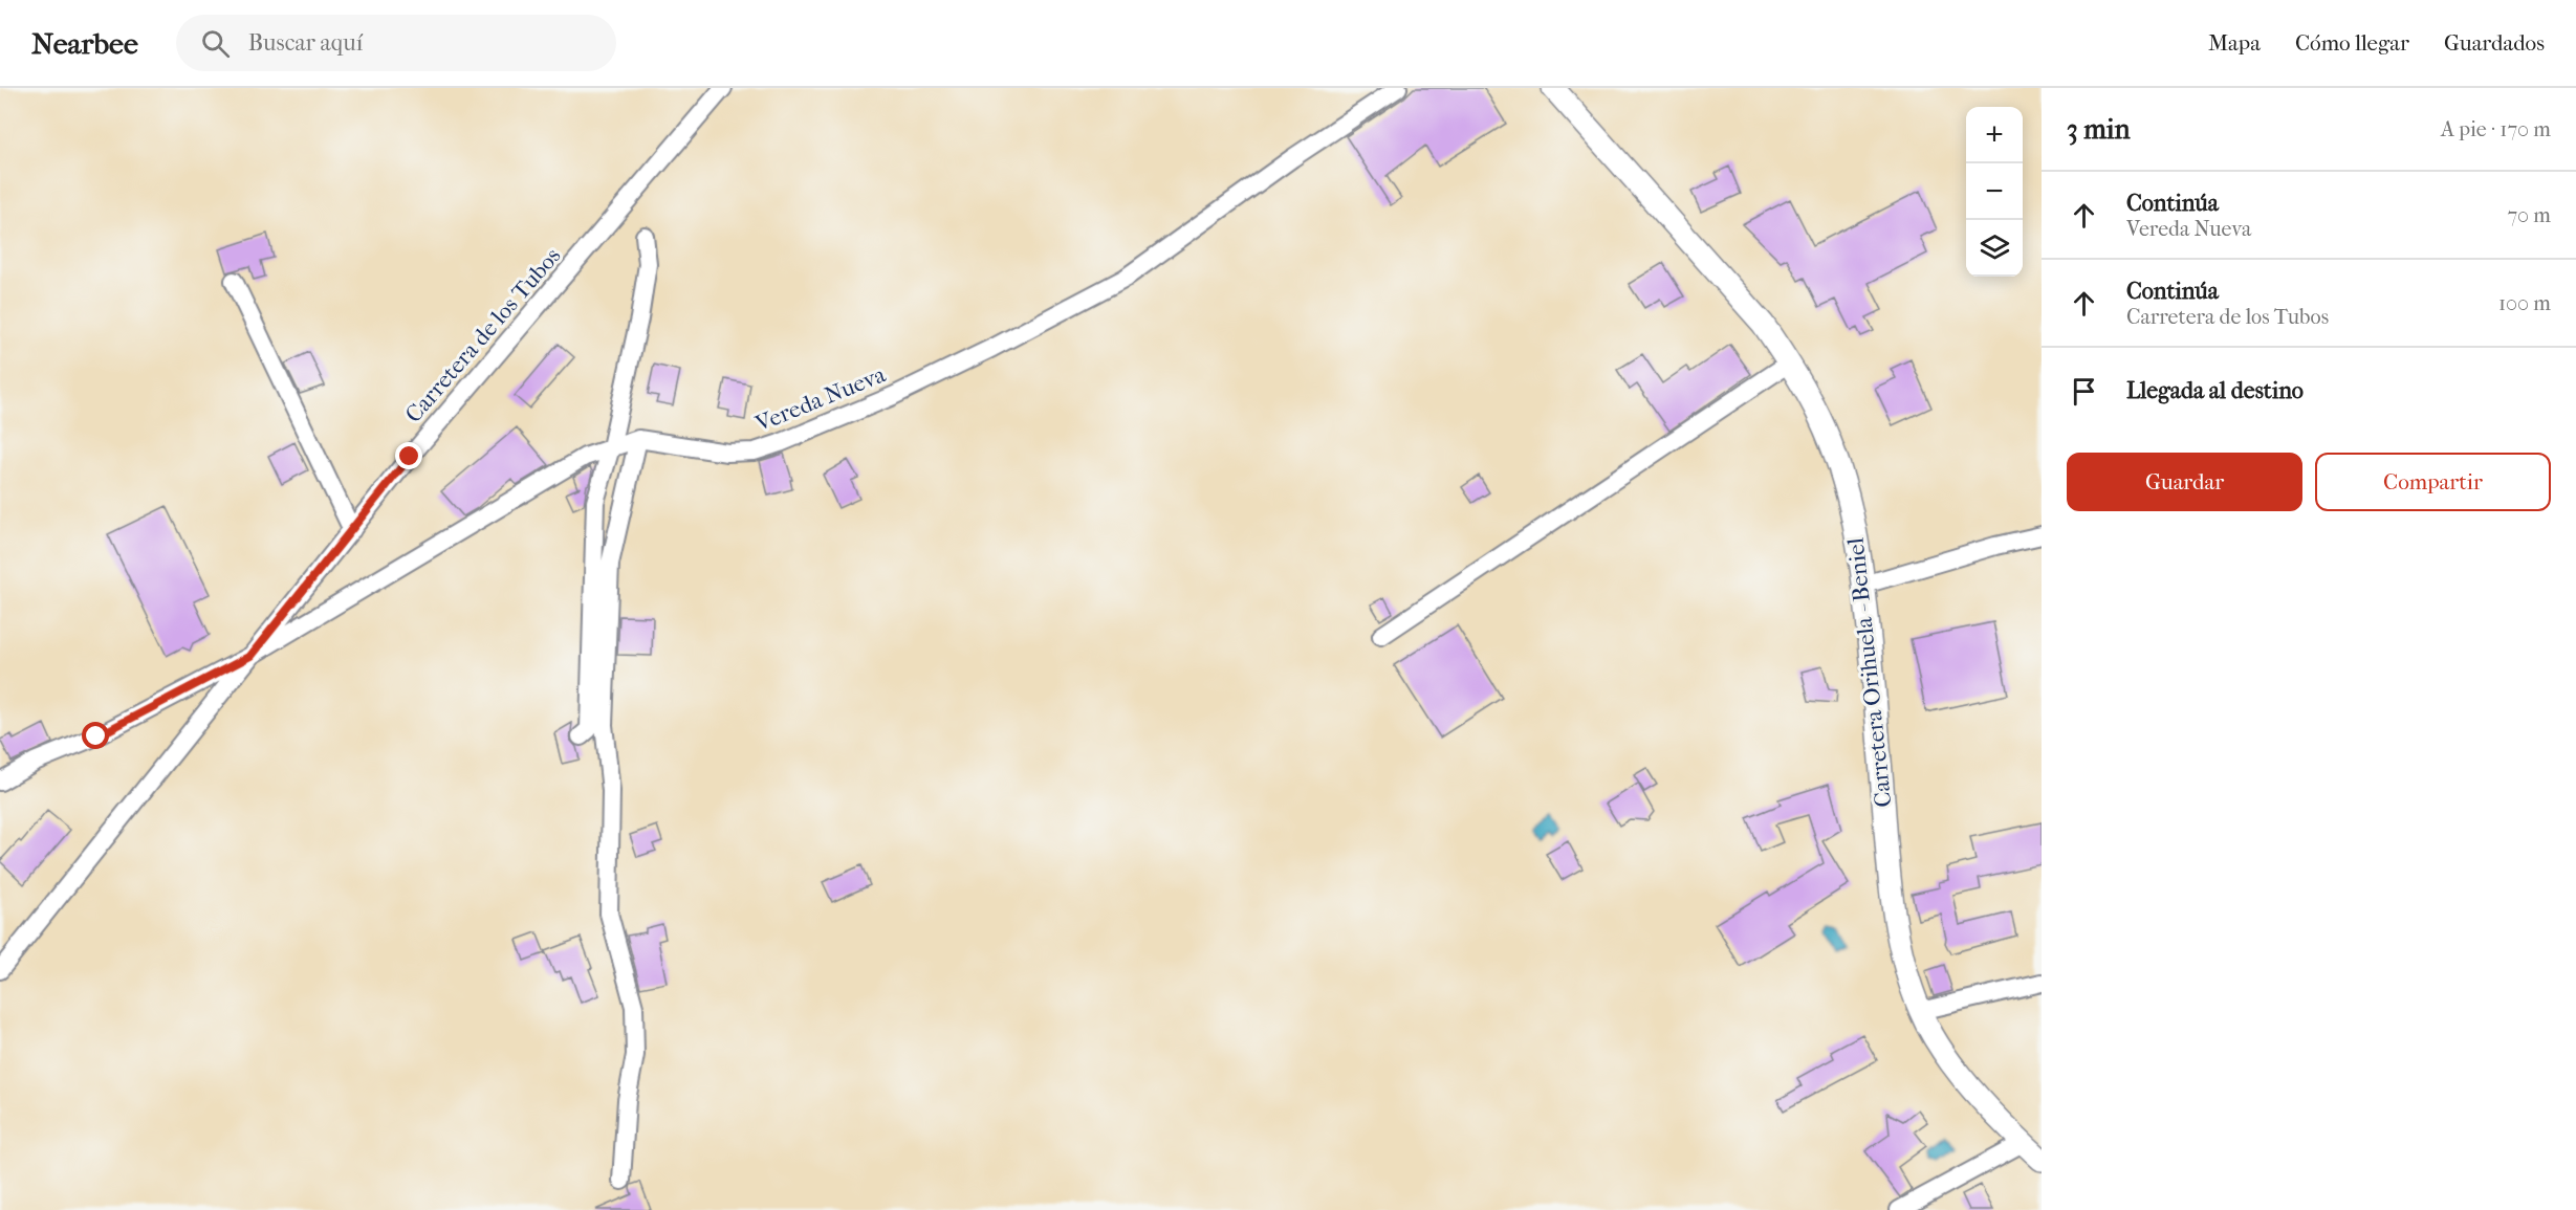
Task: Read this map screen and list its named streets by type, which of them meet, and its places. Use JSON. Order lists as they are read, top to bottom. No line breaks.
{"streets":{"main road":["Carretera Orihuela - Beniel"],"street":["Carretera de los Tubos","Vereda Nueva"]},"crossings":[["Carretera de los Tubos","Vereda Nueva"]],"page":{"header":"Nearbee","search":"Buscar aquí","nav":["Mapa","Cómo llegar","Guardados"],"heading":["3 min","A pie · 170 m"],"map_buttons":["+","−"],"list":[["Continúa","Vereda Nueva","70 m"],["Continúa","Carretera de los Tubos","100 m"],"Llegada al destino"],"buttons":["Guardar","Compartir"]}}
